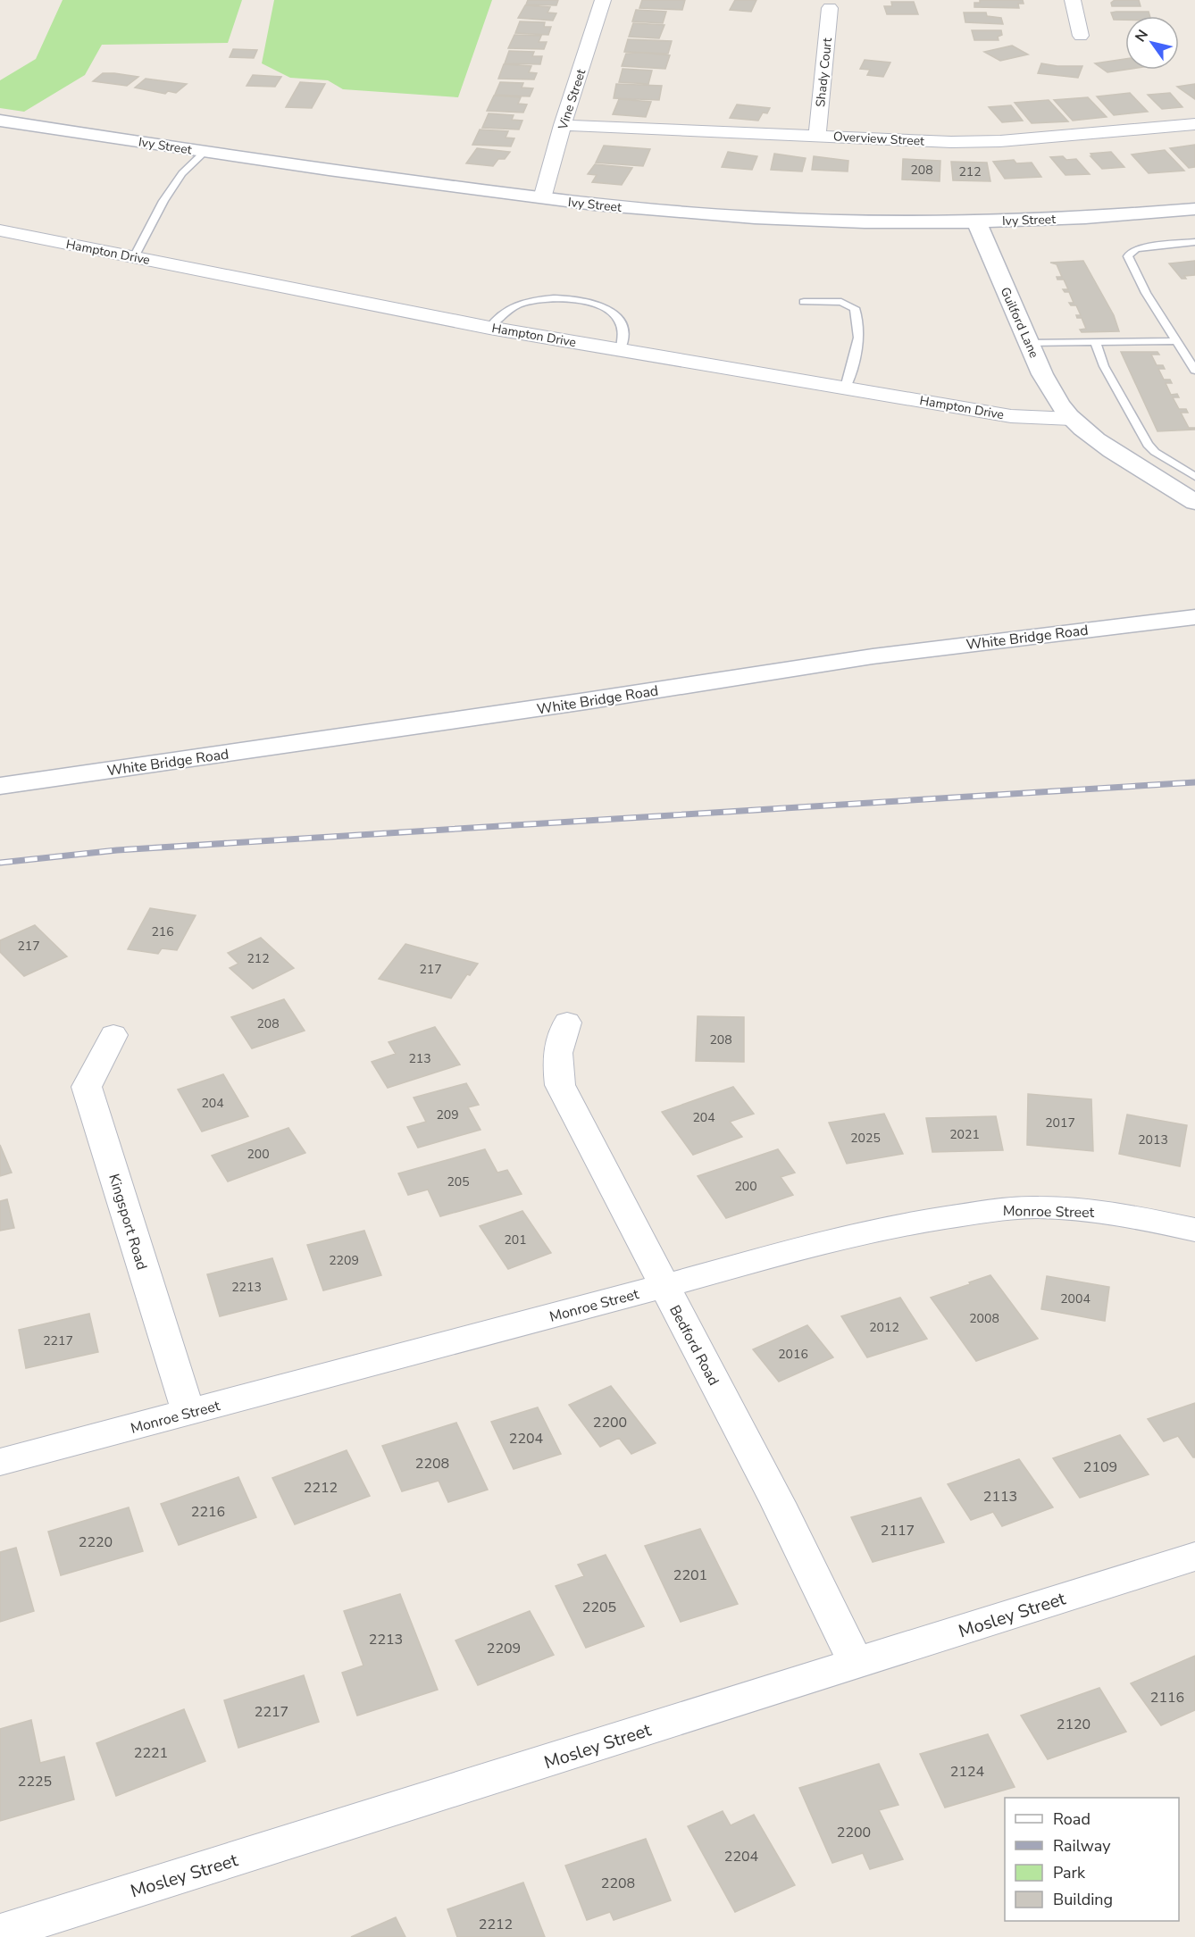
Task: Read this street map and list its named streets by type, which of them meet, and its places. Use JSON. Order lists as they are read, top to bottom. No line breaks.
{"streets":{"street":["Shady Court","Vine Street","Overview Street","Ivy Street","Hampton Drive","Guilford Lane","White Bridge Road","Monroe Street","Kingsport Road","Bedford Road","Mosley Street"]},"crossings":[["Shady Court","Overview Street"],["Vine Street","Overview Street"],["Vine Street","Ivy Street"],["Ivy Street","Guilford Lane"],["Hampton Drive","Guilford Lane"],["Monroe Street","Kingsport Road"],["Monroe Street","Bedford Road"],["Bedford Road","Mosley Street"]],"house_numbers":["208","212","216","217","212","217","208","208","213","204","209","204","2017","2021","2025","2013","200","205","200","201","2209","2213","2004","2008","2012","2217","2016","2200","2204","2208","2109","2212","2113","2216","2117","2220","2201","2205","2213","2209","2116","2217","2120","2221","2124","2225","2200","2204","2208","2212"],"legend":["Road","Railway","Park","Building"],"north":"top left"}
